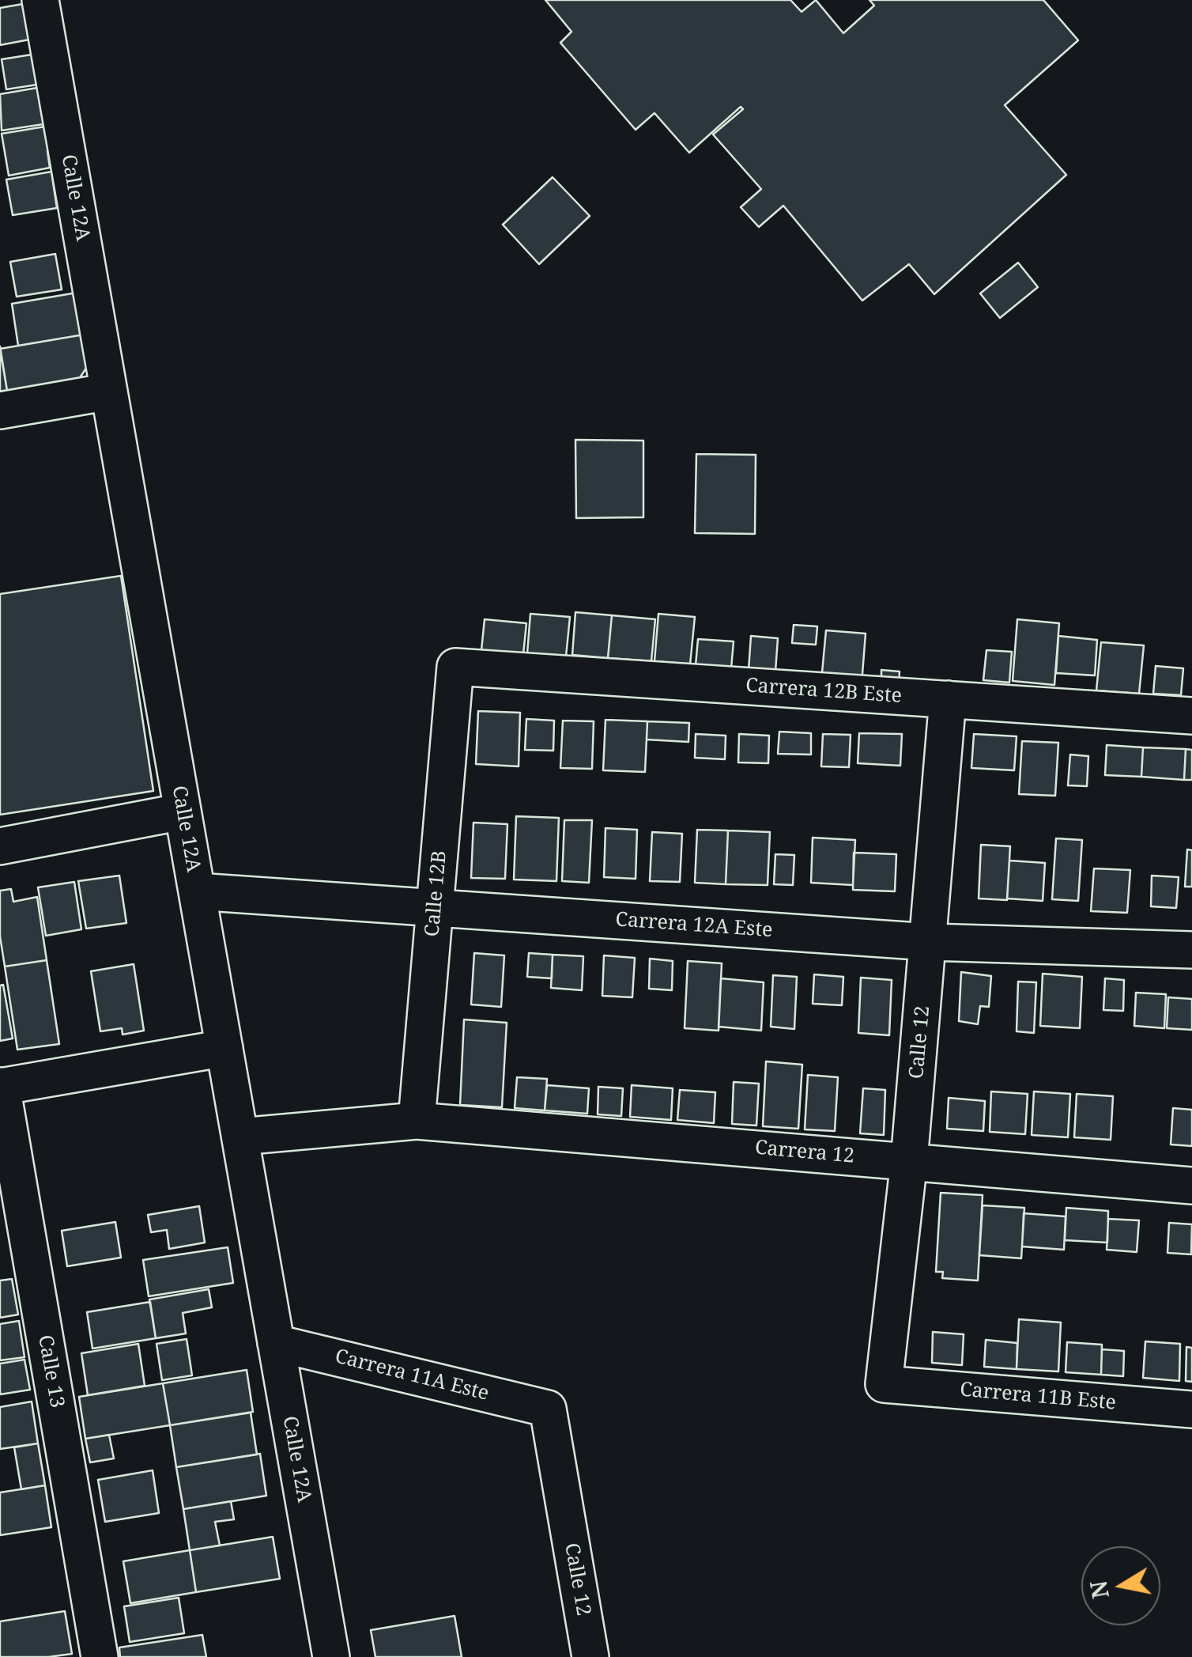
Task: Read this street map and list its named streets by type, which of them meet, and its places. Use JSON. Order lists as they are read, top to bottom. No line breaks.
{"streets":{"street":["Calle 12A","Carrera 12B Este","Calle 12B","Carrera 12A Este","Calle 12","Carrera 12","Calle 13","Carrera 11A Este","Carrera 11B Este"]},"crossings":[["Calle 12A","Carrera 12A Este"],["Calle 12A","Carrera 12"],["Calle 12A","Carrera 11A Este"],["Carrera 12B Este","Calle 12B"],["Carrera 12B Este","Calle 12"],["Calle 12B","Carrera 12A Este"],["Calle 12B","Carrera 12"],["Carrera 12A Este","Calle 12"],["Calle 12","Carrera 12"],["Calle 12","Carrera 11A Este"],["Calle 12","Carrera 11B Este"]],"north":"left"}
